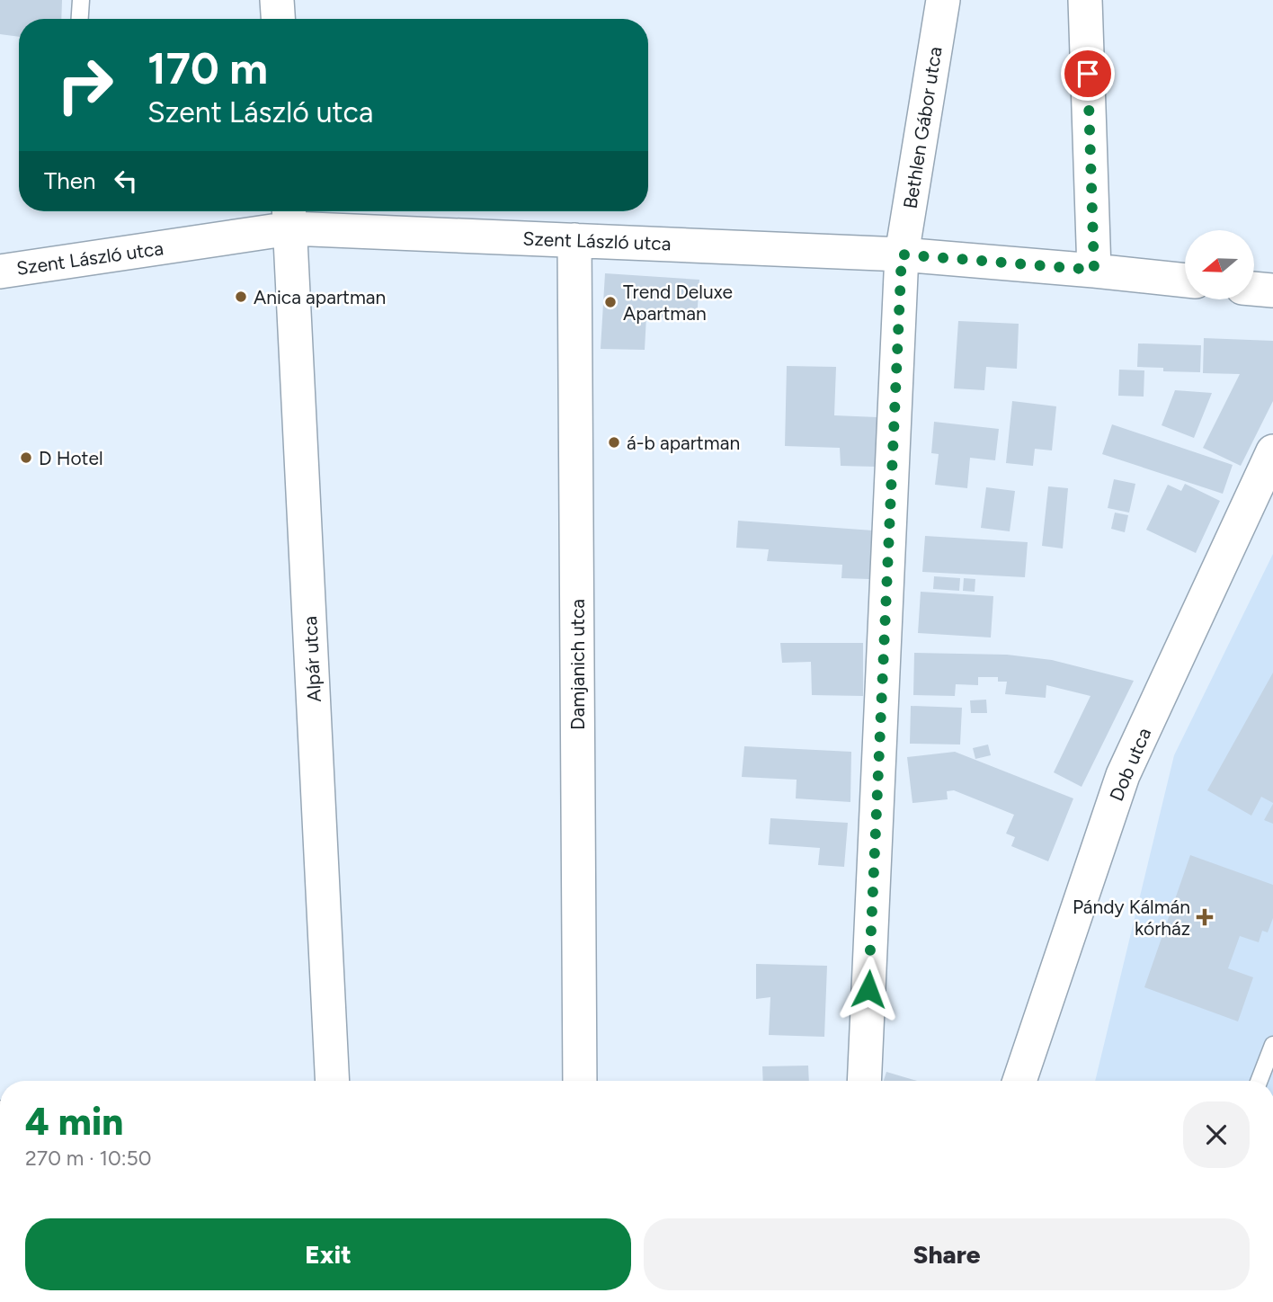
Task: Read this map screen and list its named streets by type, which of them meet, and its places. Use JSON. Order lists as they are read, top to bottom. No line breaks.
{"streets":{"street":["Bethlen Gábor utca","Szent László utca","Alpár utca","Damjanich utca","Dob utca"]},"crossings":[["Bethlen Gábor utca","Szent László utca"],["Szent László utca","Alpár utca"],["Szent László utca","Damjanich utca"]],"places":{"other":["Anica apartman","Trend Deluxe Apartman","á-b apartman","D Hotel"],"health":["Pándy Kálmán kórház"]},"north":"left","page":{"turn":["170 m","Szent László utca"],"then":"Then","heading":["4 min","270 m · 10:50"],"buttons":["Exit","Share"]}}
